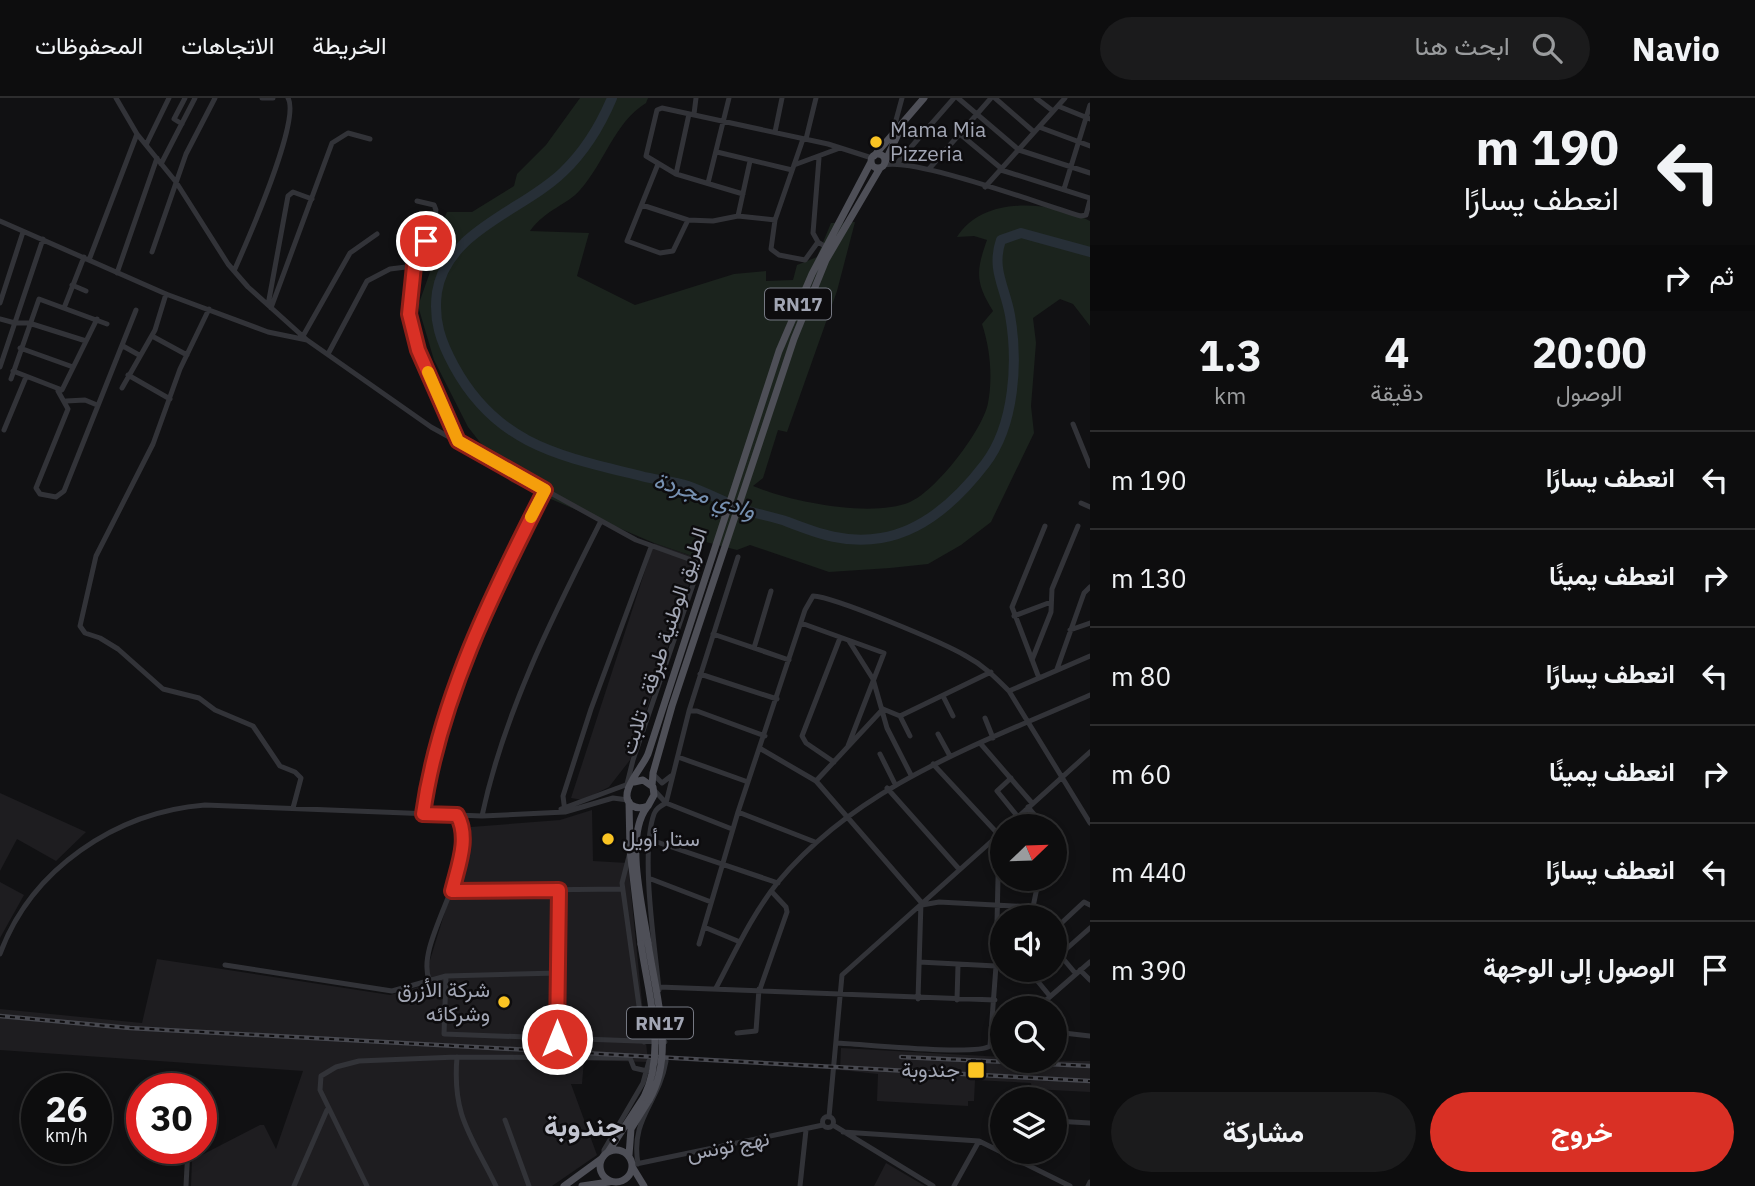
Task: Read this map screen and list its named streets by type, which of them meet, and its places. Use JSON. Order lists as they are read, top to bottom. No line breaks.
{"streets":{"main road":["RN17","الطريق الوطنية طبرقة - تلابت"],"street":["نهج تونس"]},"crossings":[["RN17","الطريق الوطنية طبرقة - تلابت"],["RN17","نهج تونس"]],"districts":["جندوبة"],"water":["وادي مجردة"],"places":{"other":["Mama Mia Pizzeria","ستار أويل","شركة الأزرق وشركائه"],"transit":["جندوبة"]},"north":"top right","page":{"header":"Navio","search":"ابحث هنا","nav":["الخريطة","الاتجاهات","المحفوظات"],"turn":["190 m","انعطف يسارًا"],"then":"ثم","eta":["20:00","الوصول","4","دقيقة","1.3","km"],"list":[{"name":"انعطف يسارًا","value":"190 m"},{"name":"انعطف يمينًا","value":"130 m"},{"name":"انعطف يسارًا","value":"80 m"},{"name":"انعطف يمينًا","value":"60 m"},{"name":"انعطف يسارًا","value":"440 m"},{"name":"الوصول إلى الوجهة","value":"390 m"}],"speed":"26 km/h","limit":"30","buttons":["خروج","مشاركة"]}}
